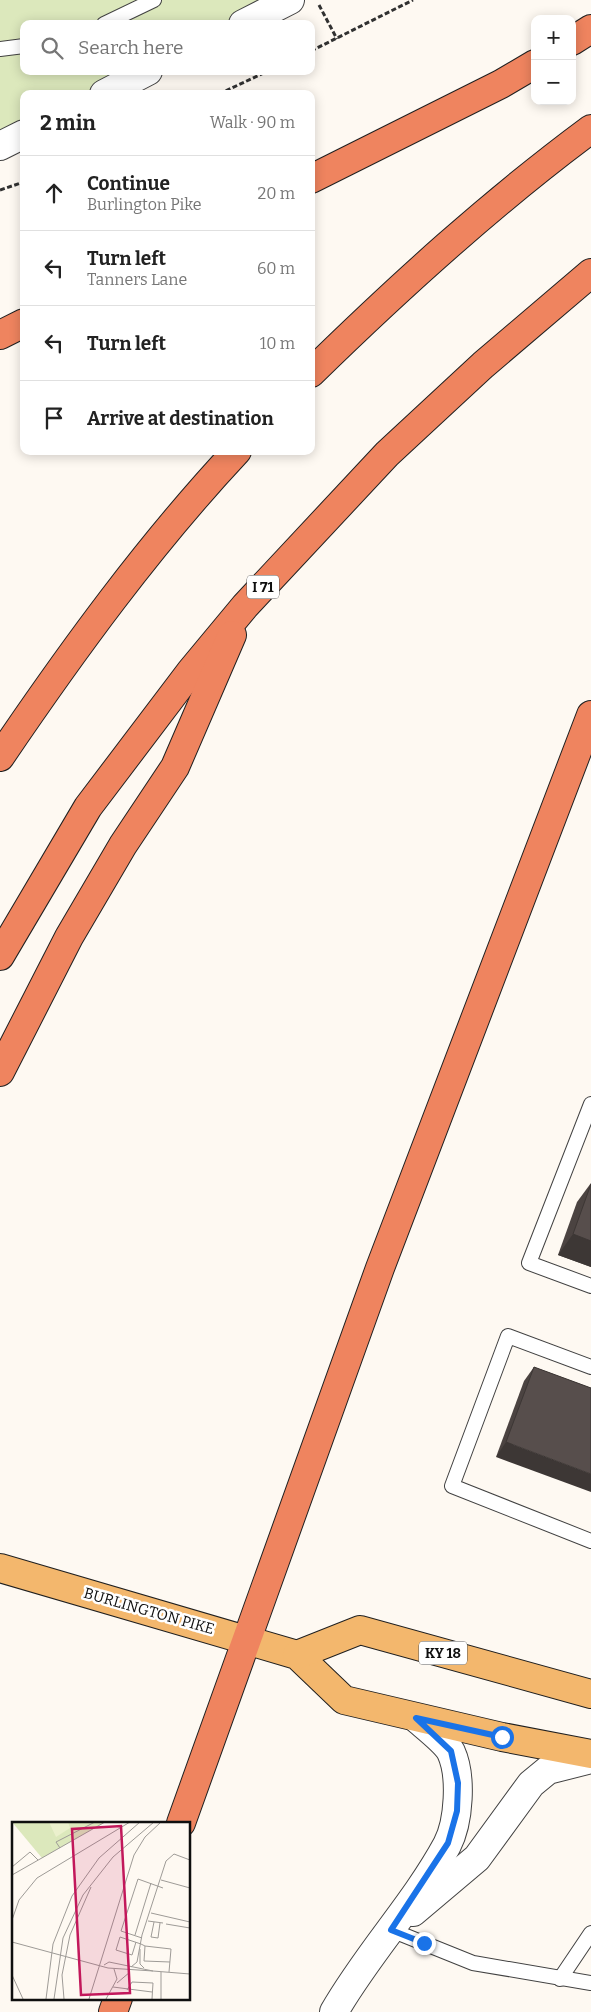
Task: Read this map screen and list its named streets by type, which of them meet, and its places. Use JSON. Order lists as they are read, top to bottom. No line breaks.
{"streets":{"highway":["I 71"],"main road":["BURLINGTON PIKE","KY 18"]},"crossings":[["BURLINGTON PIKE","KY 18"]],"page":{"map_buttons":["+","−"],"search":"Search here","heading":["2 min","Walk · 90 m"],"list":[["Continue","Burlington Pike","20 m"],["Turn left","Tanners Lane","60 m"],["Turn left","10 m"],"Arrive at destination"]}}
